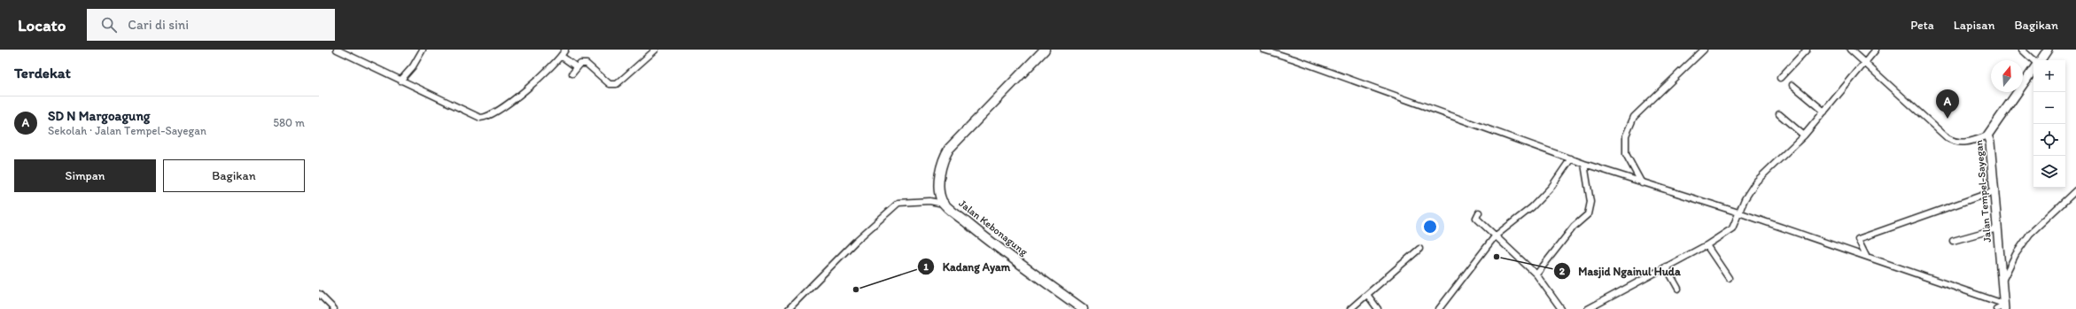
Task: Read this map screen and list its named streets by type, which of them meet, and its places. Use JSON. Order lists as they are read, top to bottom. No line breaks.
{"streets":{"main road":["Jalan Tempel-Sayegan","Jalan Kebonagung"]},"places":["Masjid Ngainul Huda","Kadang Ayam"],"north":"top","page":{"header":"Locato","search":"Cari di sini","nav":["Peta","Lapisan","Bagikan"],"heading":"Terdekat","map_buttons":["+","−"],"pins":"A","list":[{"mark":"A","name":"SD N Margoagung","note":"Sekolah · Jalan Tempel-Sayegan","value":"580 m"}],"buttons":["Simpan","Bagikan"]}}
